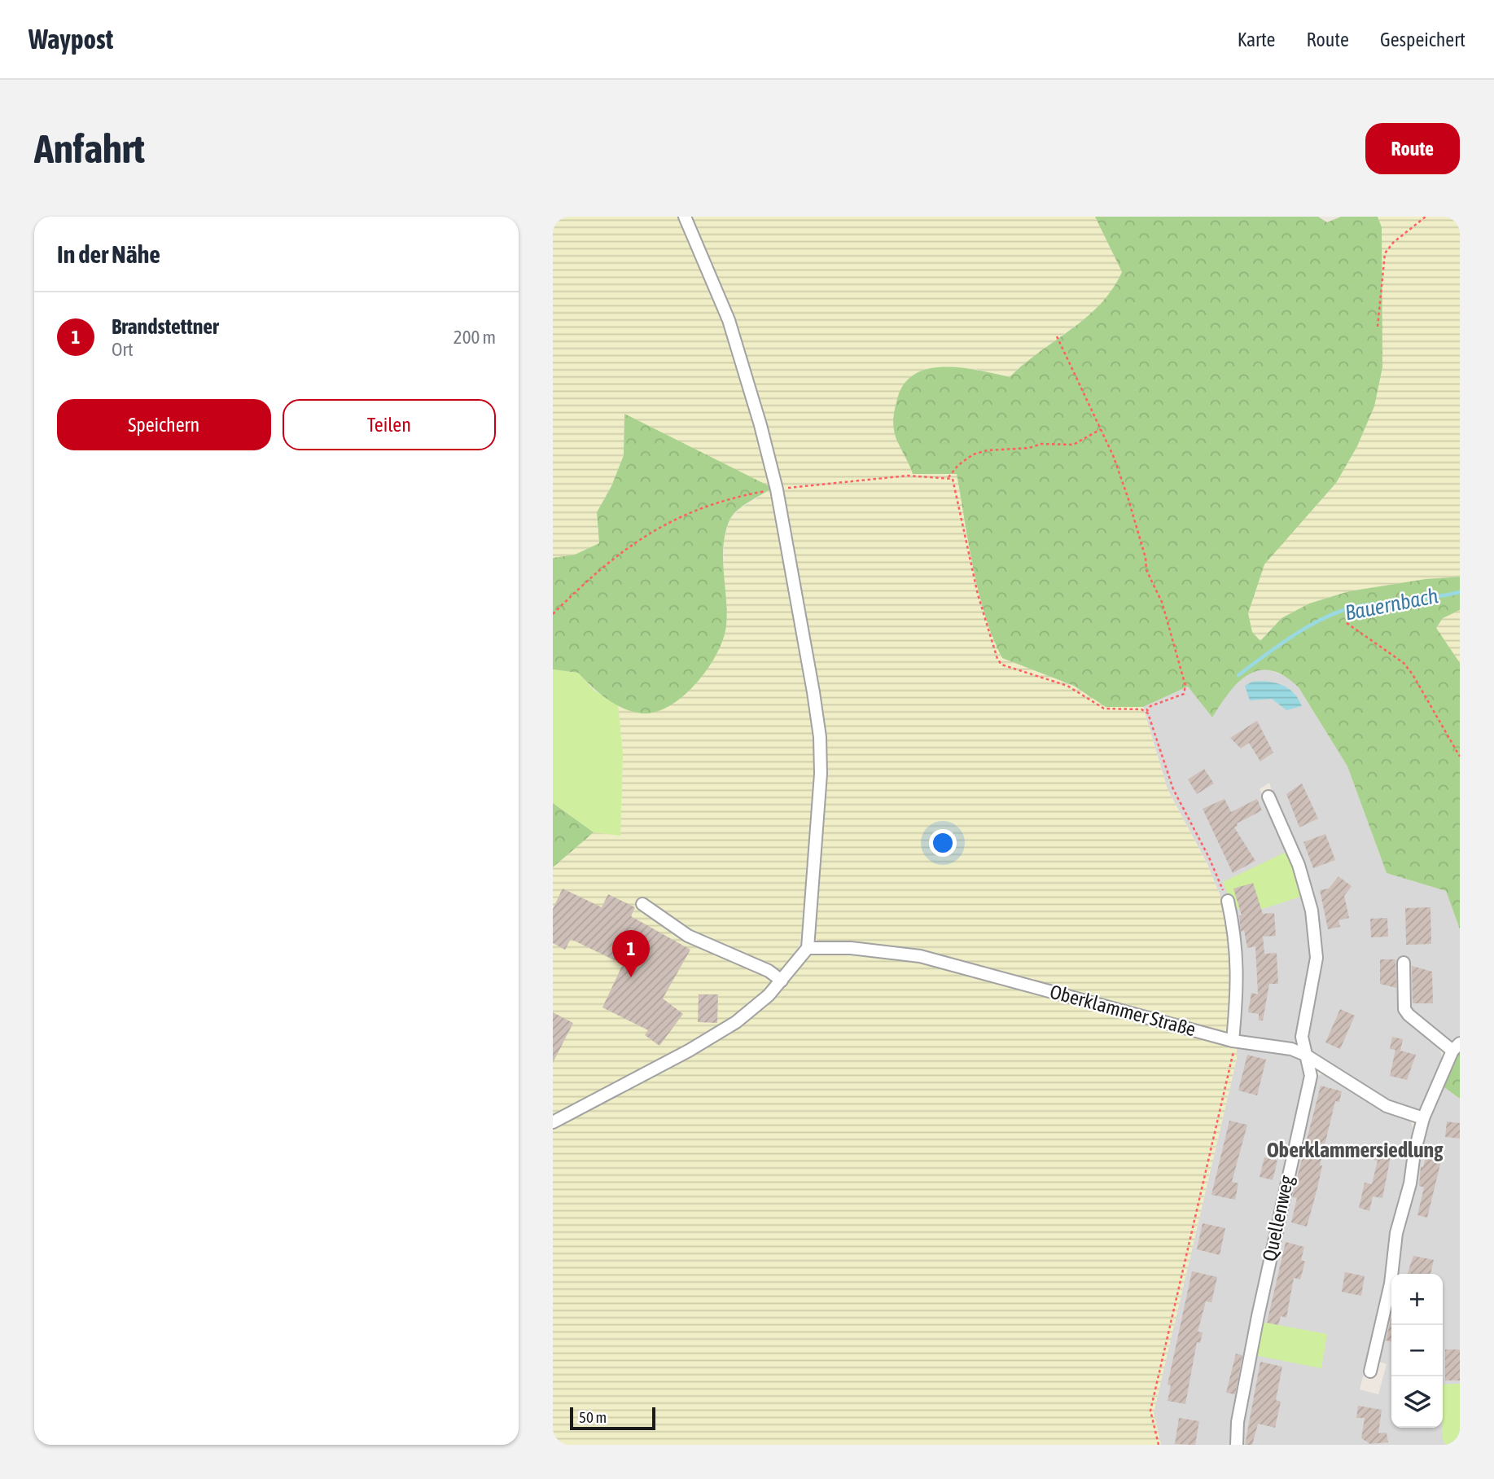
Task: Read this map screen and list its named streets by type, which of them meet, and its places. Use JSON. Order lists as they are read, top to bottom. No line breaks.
{"streets":{"street":["Oberklammer Straße","Quellenweg"]},"crossings":[["Oberklammer Straße","Quellenweg"]],"districts":["Oberklammersiedlung"],"water":["Bauernbach"],"scale_bar":"50 m","page":{"header":"Waypost","nav":["Karte","Route","Gespeichert"],"buttons":["Route",["Speichern","Teilen"]],"title":"Anfahrt","heading":"In der Nähe","list":[{"mark":"1","name":"Brandstettner","note":"Ort","value":"200 m"}],"pins":"1","map_buttons":["+","−"],"scale":"50 m"}}
